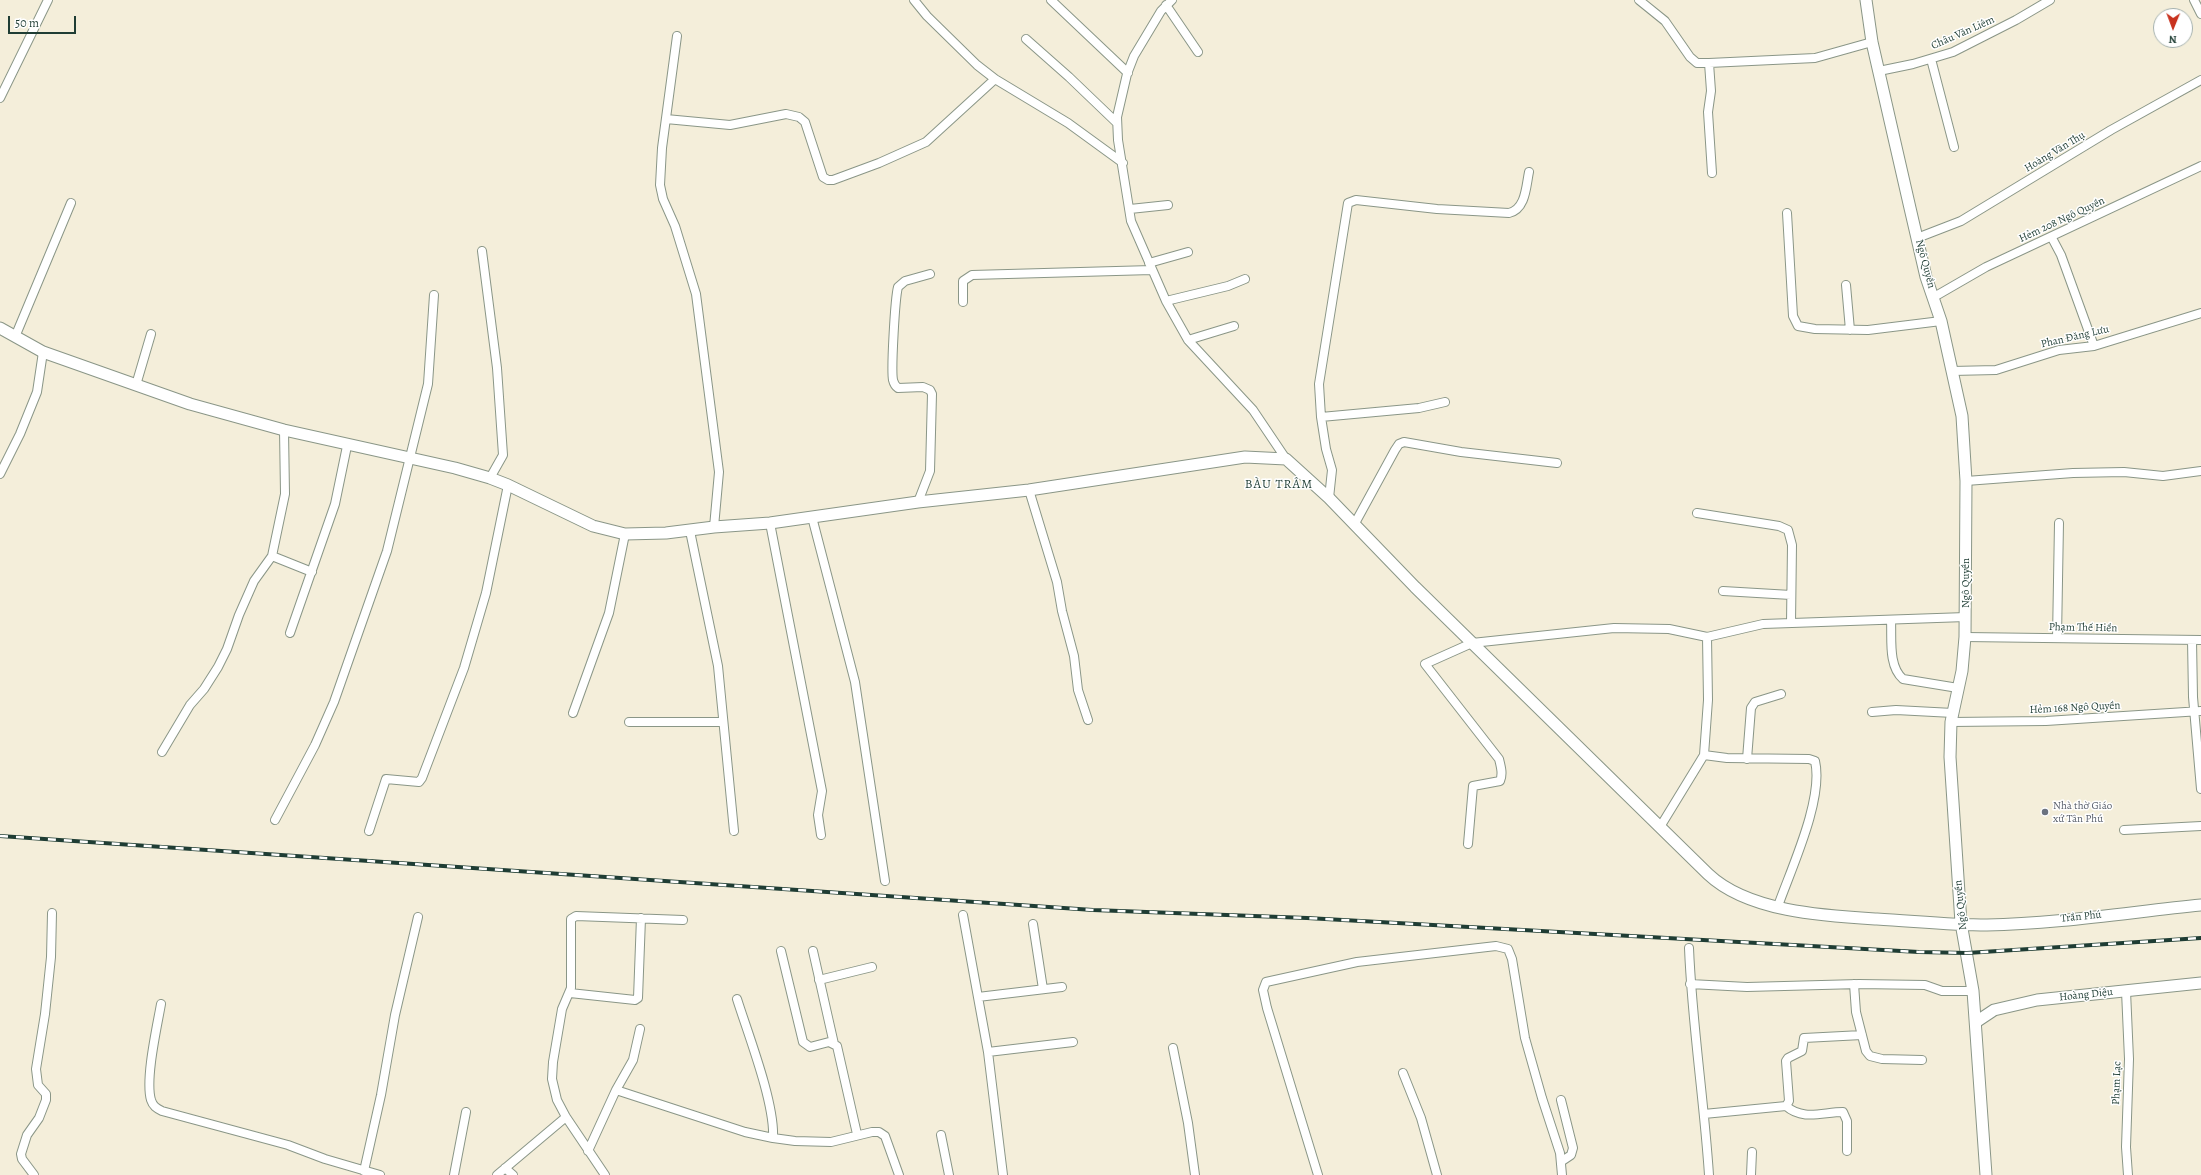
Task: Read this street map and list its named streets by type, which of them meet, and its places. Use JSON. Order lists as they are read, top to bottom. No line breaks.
{"streets":{"street":["Châu Văn Liêm","Hoàng Văn Thụ","Hẻm 208 Ngô Quyền","Ngô Quyền","Phan Đăng Lưu","Phạm Thế Hiển","Hẻm 168 Ngô Quyền","Trần Phú","Hoàng Diệu","Phạm Lạc"]},"crossings":[["Châu Văn Liêm","Ngô Quyền"],["Hoàng Văn Thụ","Ngô Quyền"],["Hẻm 208 Ngô Quyền","Ngô Quyền"],["Ngô Quyền","Phan Đăng Lưu"],["Ngô Quyền","Phạm Thế Hiển"],["Ngô Quyền","Hẻm 168 Ngô Quyền"],["Ngô Quyền","Trần Phú"],["Ngô Quyền","Hoàng Diệu"],["Hoàng Diệu","Phạm Lạc"]],"districts":["BÀU TRÂM"],"places":["Nhà thờ Giáo xứ Tân Phú"],"scale_bar":"50 m","north":"bottom"}
